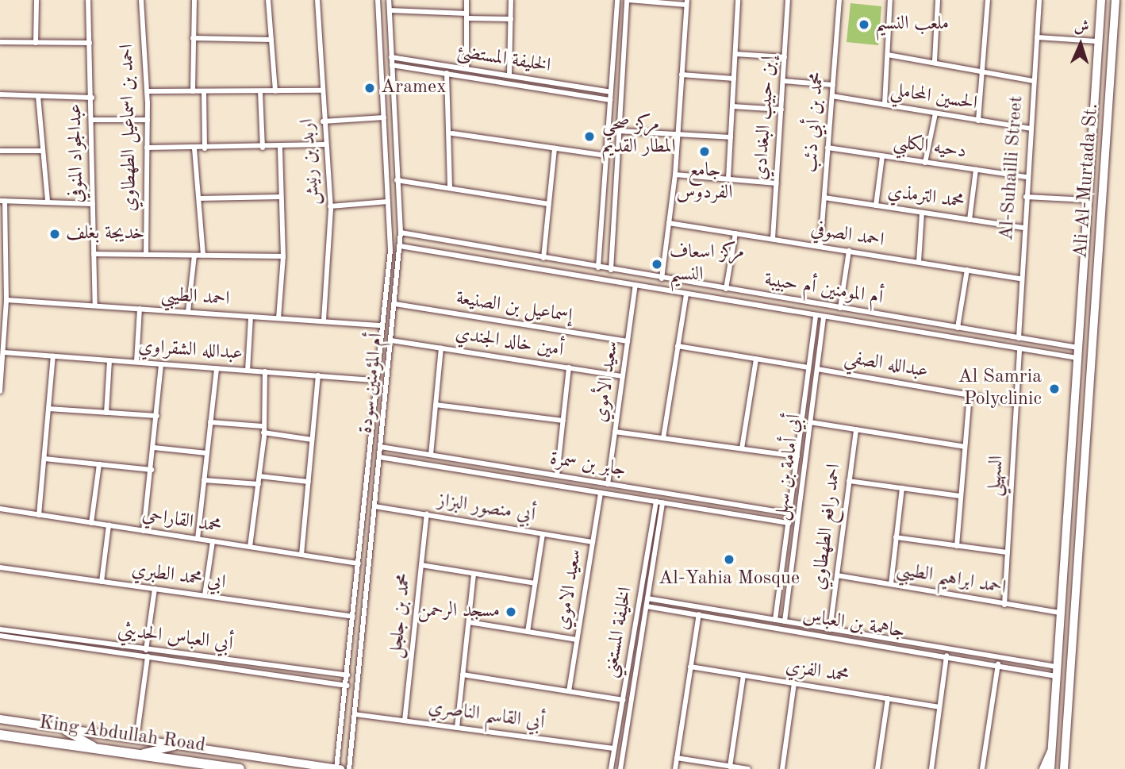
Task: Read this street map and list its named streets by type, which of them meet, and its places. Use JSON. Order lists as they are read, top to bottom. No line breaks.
{"streets":{"highway":["King Abdullah Road"],"main road":["Ali Al-Murtada St."],"street":["الخليفة المستضئ","الحسين المحاملي","إبن حبيب البغدادي","محمد بن أبي ذئب","احمد بن اسماعيل الطهطاوي","دحيه الكلبي","عبدالجواد المنوفي","اربد بن رنيش","Al-Suhailli Street","محمد الترمذي","احمد الصوفي","أم المومنين أم حبيبة","احمد الطيبي","إسماعيل بن الصنيعة","أمين خالد الجندي","عبدالله الشقراوي","عبدالله الصفي","سعيد الأموي","أم المؤمنين سودة","جابر بن سمرة","أبي أمامة بن سهل","السهيلي","أبي منصور البزاز","محمد القاراحي","احمد رافع الطهطاوي","ابي محمد الطبري","احمد ابراهيم الطيبي","سعيد الاموي","محمد بن جلجل","جاهمة بن العباس","الخليفة المستغني","أبي العباس الحديثي","محمد الفزي","أبي القاسم الناصري"]},"crossings":[["الخليفة المستضئ","أم المؤمنين سودة"],["الحسين المحاملي","محمد بن أبي ذئب"],["الحسين المحاملي","Al-Suhailli Street"],["إبن حبيب البغدادي","احمد الصوفي"],["محمد بن أبي ذئب","دحيه الكلبي"],["محمد بن أبي ذئب","محمد الترمذي"],["محمد بن أبي ذئب","احمد الصوفي"],["دحيه الكلبي","Al-Suhailli Street"],["عبدالجواد المنوفي","احمد الطيبي"],["اربد بن رنيش","احمد الطيبي"],["Al-Suhailli Street","محمد الترمذي"],["Al-Suhailli Street","احمد الصوفي"],["Al-Suhailli Street","أم المومنين أم حبيبة"],["Ali Al-Murtada St.","أم المومنين أم حبيبة"],["Ali Al-Murtada St.","احمد ابراهيم الطيبي"],["Ali Al-Murtada St.","جاهمة بن العباس"],["أم المومنين أم حبيبة","سعيد الأموي"],["أم المومنين أم حبيبة","أم المؤمنين سودة"],["أم المومنين أم حبيبة","أبي أمامة بن سهل"],["أم المومنين أم حبيبة","السهيلي"],["احمد الطيبي","أم المؤمنين سودة"],["إسماعيل بن الصنيعة","سعيد الأموي"],["إسماعيل بن الصنيعة","أم المؤمنين سودة"],["أمين خالد الجندي","سعيد الأموي"],["أمين خالد الجندي","أم المؤمنين سودة"],["عبدالله الشقراوي","أم المؤمنين سودة"],["عبدالله الصفي","أبي أمامة بن سهل"],["عبدالله الصفي","السهيلي"],["سعيد الأموي","جابر بن سمرة"],["أم المؤمنين سودة","جابر بن سمرة"],["أم المؤمنين سودة","أبي منصور البزاز"],["أم المؤمنين سودة","محمد القاراحي"],["أم المؤمنين سودة","ابي محمد الطبري"],["أم المؤمنين سودة","أبي العباس الحديثي"],["أم المؤمنين سودة","أبي القاسم الناصري"],["جابر بن سمرة","أبي أمامة بن سهل"],["جابر بن سمرة","سعيد الاموي"],["جابر بن سمرة","الخليفة المستغني"],["أبي أمامة بن سهل","جاهمة بن العباس"],["السهيلي","احمد ابراهيم الطيبي"],["أبي منصور البزاز","سعيد الاموي"],["أبي منصور البزاز","محمد بن جلجل"],["احمد رافع الطهطاوي","احمد ابراهيم الطيبي"],["احمد رافع الطهطاوي","جاهمة بن العباس"],["محمد بن جلجل","أبي القاسم الناصري"],["جاهمة بن العباس","الخليفة المستغني"],["الخليفة المستغني","أبي القاسم الناصري"]],"places":["ملعب النسيم","Aramex","مركز صحي المطار القديم","جامع الفردوس","خديجة بغلف","مركز اسعاف النسيم","Al Samria Polyclinic","Al-Yahia Mosque","مسجد الرحمن"],"north":"top"}
